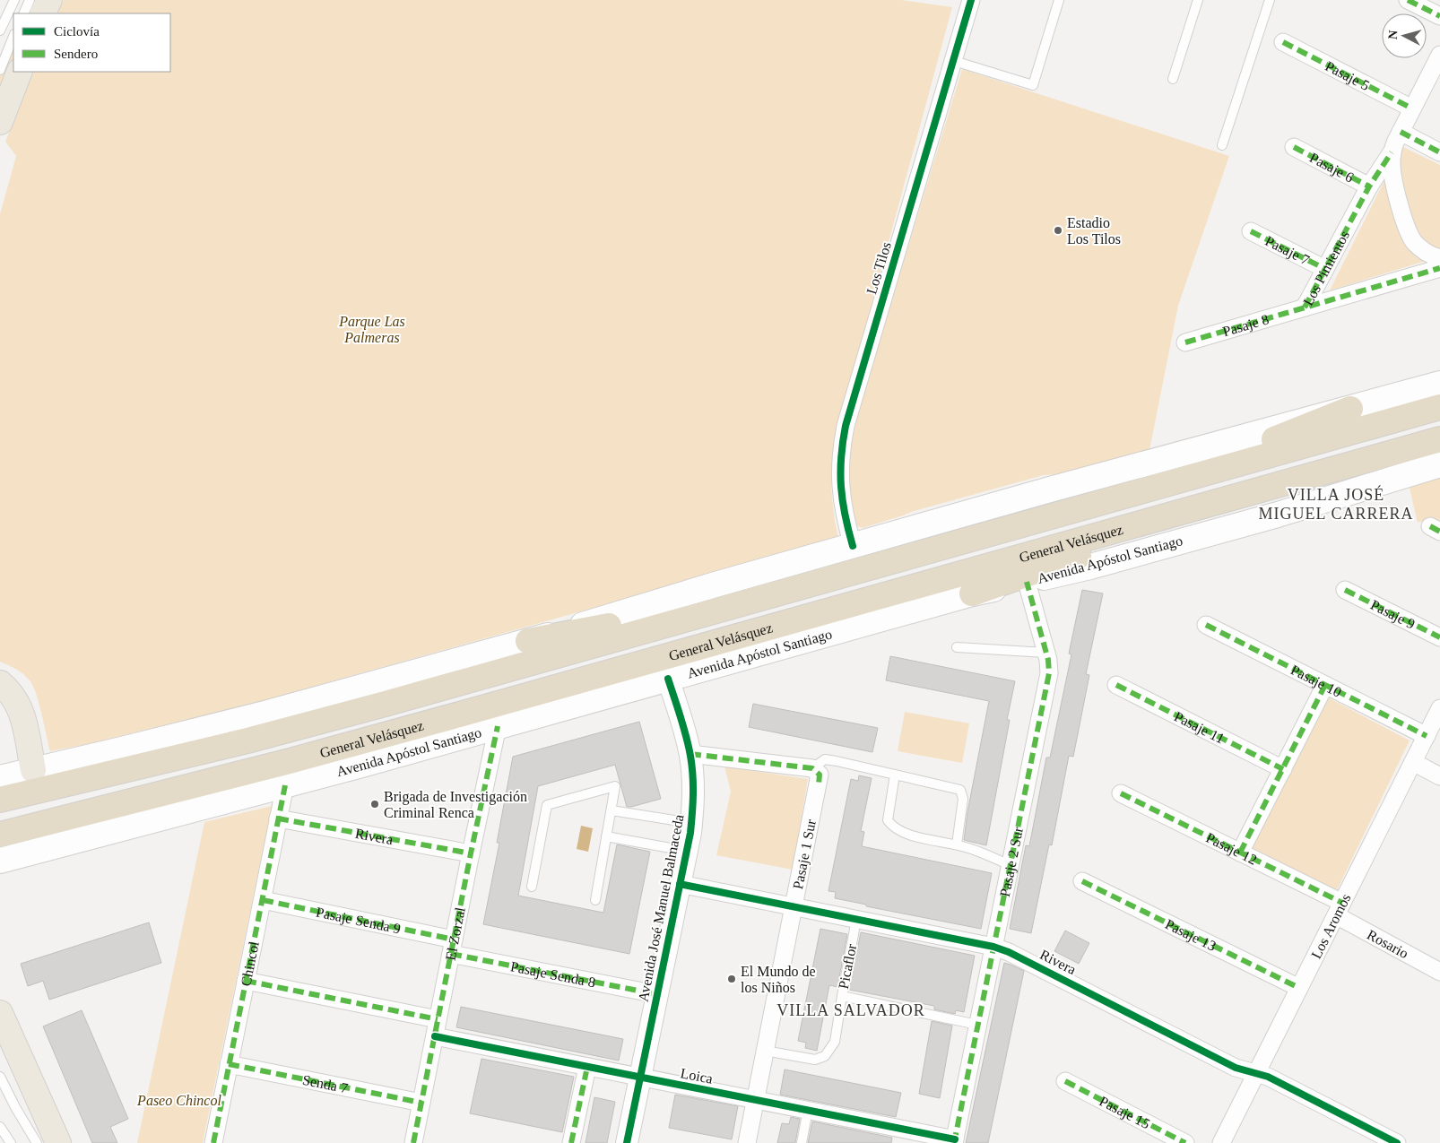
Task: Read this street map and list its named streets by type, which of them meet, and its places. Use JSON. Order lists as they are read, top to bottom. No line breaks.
{"streets":{"highway":["General Velásquez"],"main road":["Avenida Apóstol Santiago"],"street":["Pasaje 5","Pasaje 6","Pasaje 7","Los Pimientos","Los Tilos","Pasaje 8","Pasaje 9","Pasaje 10","Pasaje 11","Rivera","Pasaje 12","Pasaje 1 Sur","Pasaje 2 Sur","Avenida José Manuel Balmaceda","Pasaje Senda 9","Los Aromos","El Zorzal","Pasaje 13","Rosario","Chincol","Pasaje Senda 8","Loica","Senda 7","Pasaje 15"],"lane":["Picaflor"]},"crossings":[["Pasaje 5","Los Pimientos"],["Pasaje 6","Los Pimientos"],["Pasaje 7","Los Pimientos"],["Los Pimientos","Pasaje 8"],["Avenida Apóstol Santiago","Pasaje 2 Sur"],["Avenida Apóstol Santiago","Avenida José Manuel Balmaceda"],["Avenida Apóstol Santiago","El Zorzal"],["Avenida Apóstol Santiago","Chincol"],["Pasaje 10","Los Aromos"],["Rivera","Pasaje 1 Sur"],["Rivera","Pasaje 2 Sur"],["Rivera","Avenida José Manuel Balmaceda"],["Rivera","Los Aromos"],["Rivera","El Zorzal"],["Rivera","Chincol"],["Rivera","Picaflor"],["Pasaje 12","Los Aromos"],["Pasaje 12","Rosario"],["Pasaje 1 Sur","Picaflor"],["Pasaje 1 Sur","Loica"],["Pasaje 2 Sur","Loica"],["Avenida José Manuel Balmaceda","Pasaje Senda 8"],["Avenida José Manuel Balmaceda","Loica"],["Pasaje Senda 9","El Zorzal"],["Pasaje Senda 9","Chincol"],["Pasaje Senda 9","Pasaje Senda 8"],["Los Aromos","Pasaje 13"],["Los Aromos","Rosario"],["El Zorzal","Pasaje Senda 8"],["El Zorzal","Loica"],["El Zorzal","Senda 7"],["Chincol","Senda 7"]],"districts":["VILLA JOSÉ MIGUEL CARRERA","VILLA SALVADOR"],"parks":["Parque Las Palmeras","Paseo Chincol"],"places":["Estadio Los Tilos","Brigada de Investigación Criminal Renca","El Mundo de los Niños"],"legend":["Ciclovía","Sendero"],"north":"left"}
